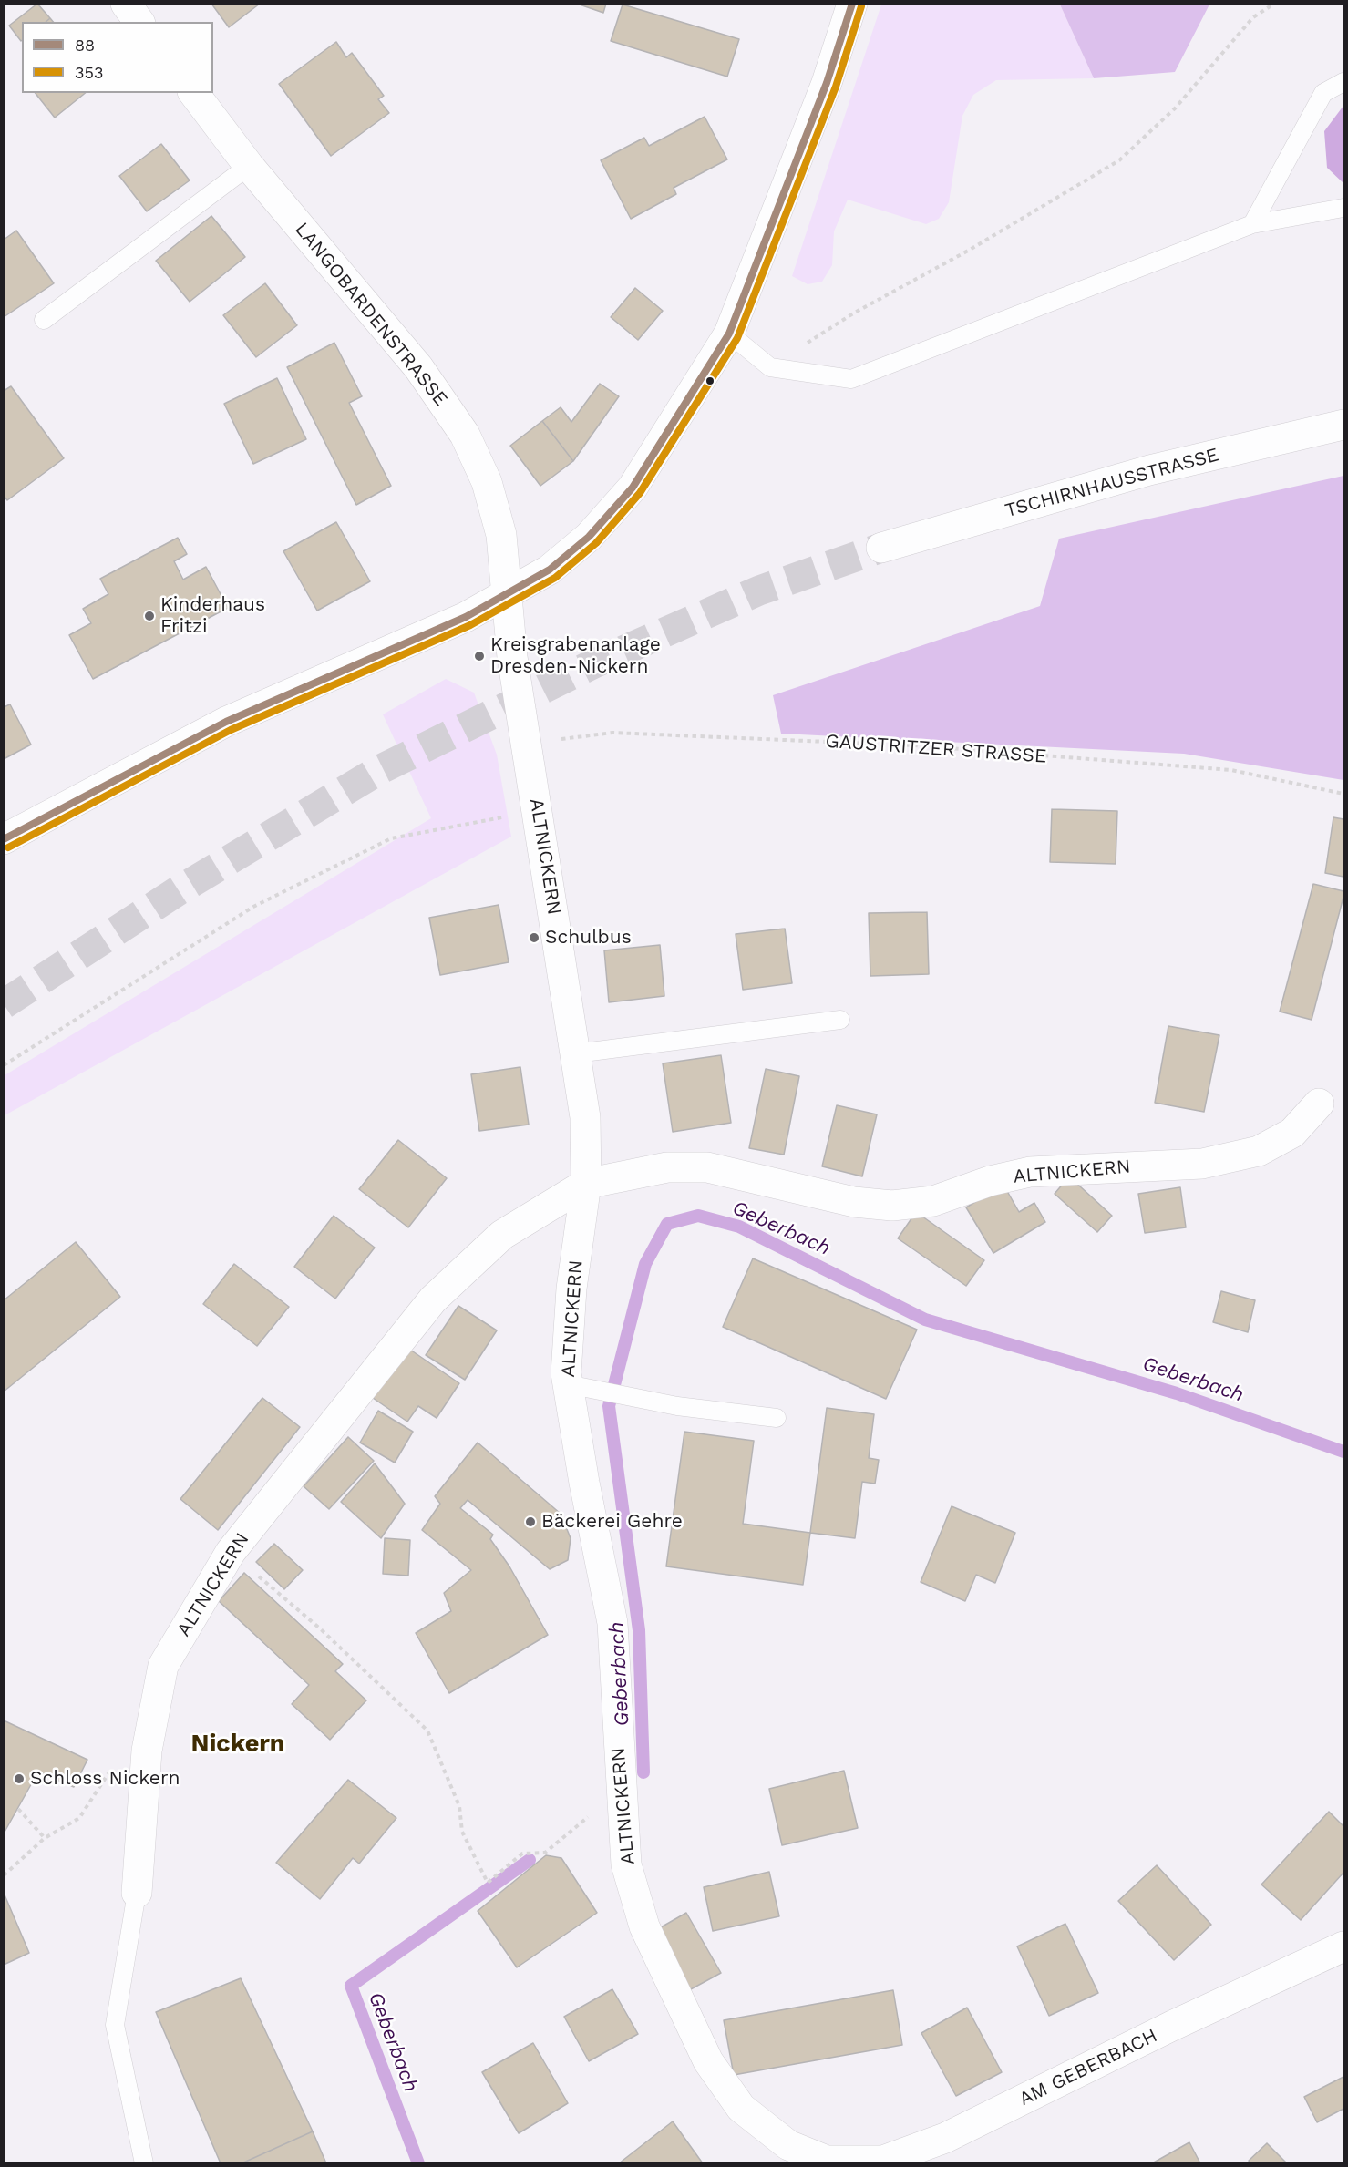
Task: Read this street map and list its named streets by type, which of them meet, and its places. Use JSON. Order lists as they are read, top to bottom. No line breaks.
{"streets":{"street":["LANGOBARDENSTRASSE","TSCHIRNHAUSSTRASSE","ALTNICKERN","AM GEBERBACH"],"path":["GAUSTRITZER STRASSE"]},"crossings":[["LANGOBARDENSTRASSE","ALTNICKERN"],["GAUSTRITZER STRASSE","ALTNICKERN"],["ALTNICKERN","AM GEBERBACH"]],"districts":["Nickern"],"water":["Geberbach"],"places":["Kinderhaus Fritzi","Kreisgrabenanlage Dresden-Nickern","Schulbus","Bäckerei Gehre","Schloss Nickern"],"lines":["transit line 88","transit line 353"],"legend":["88","353"]}
